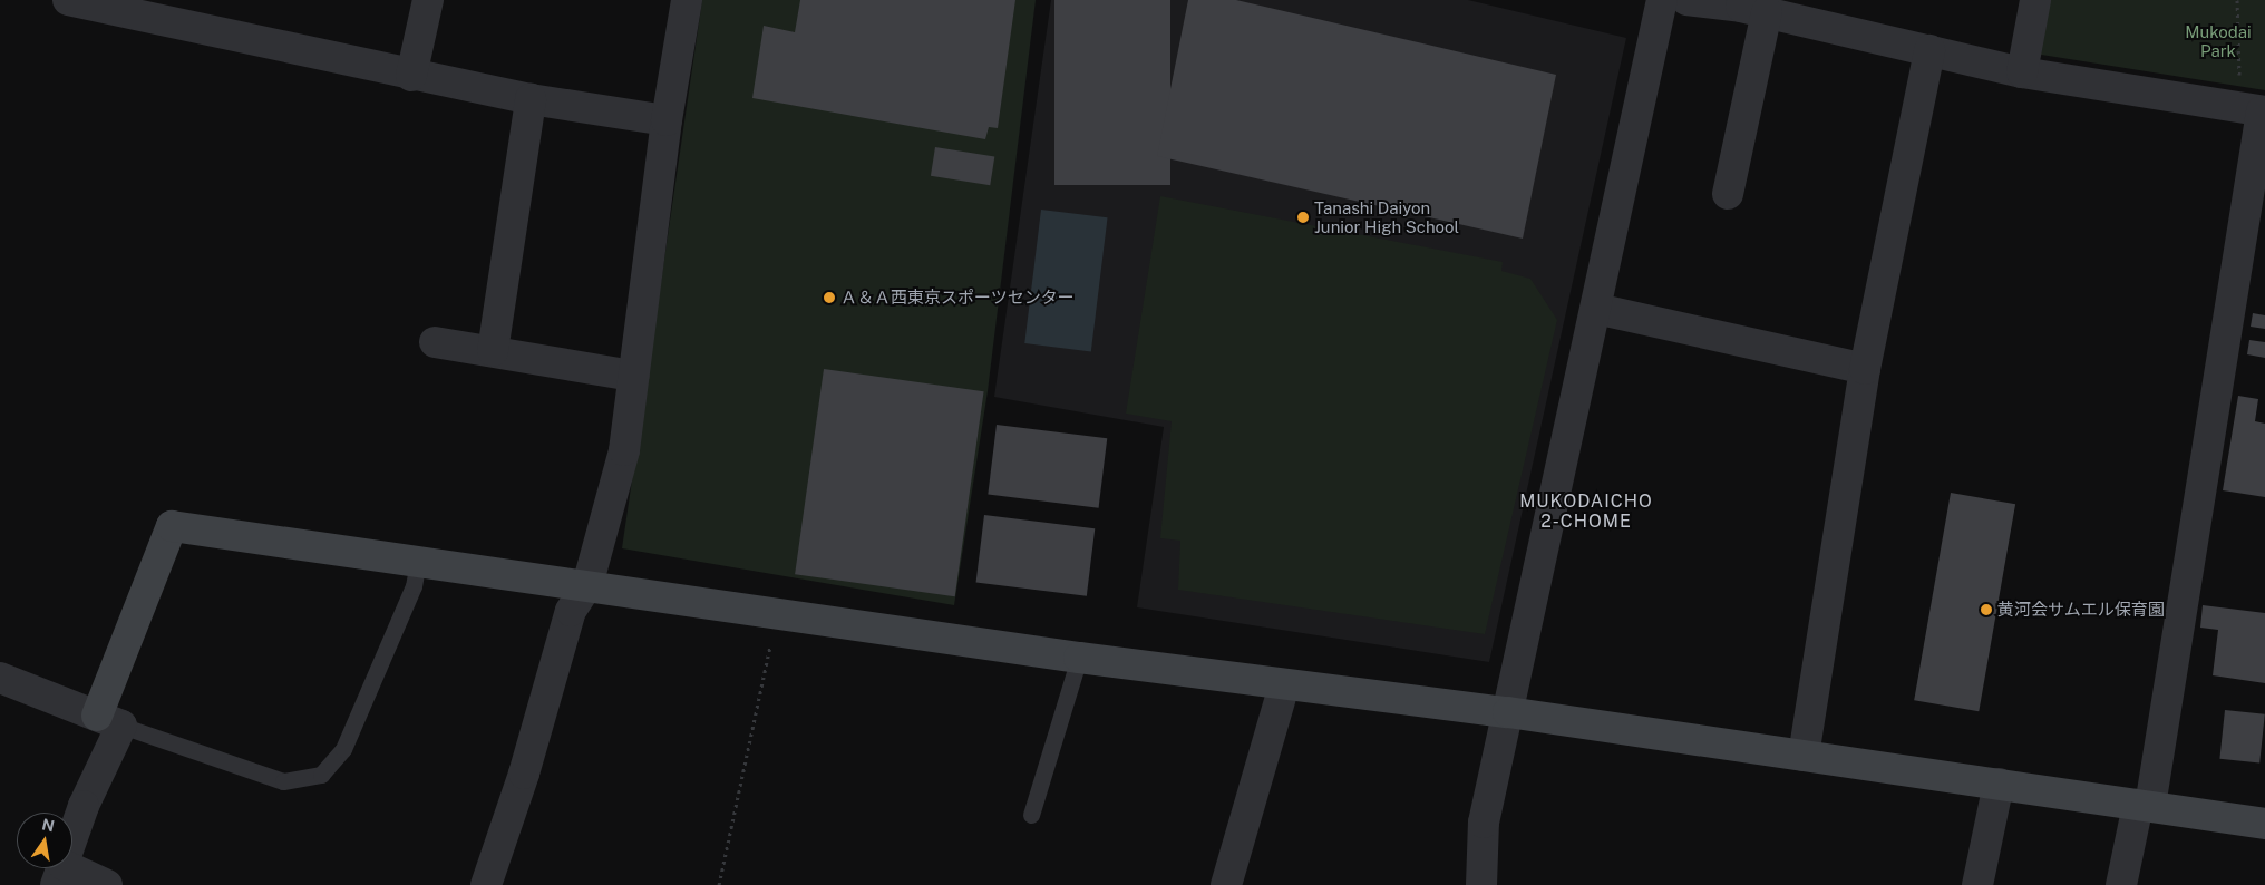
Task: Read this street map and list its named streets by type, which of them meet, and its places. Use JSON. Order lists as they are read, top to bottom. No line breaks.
{"districts":["MUKODAICHO 2-CHOME"],"parks":["Mukodai Park"],"places":["Tanashi Daiyon Junior High School","Ａ＆Ａ西東京スポーツセンター","黄河会サムエル保育園"],"north":"top"}
